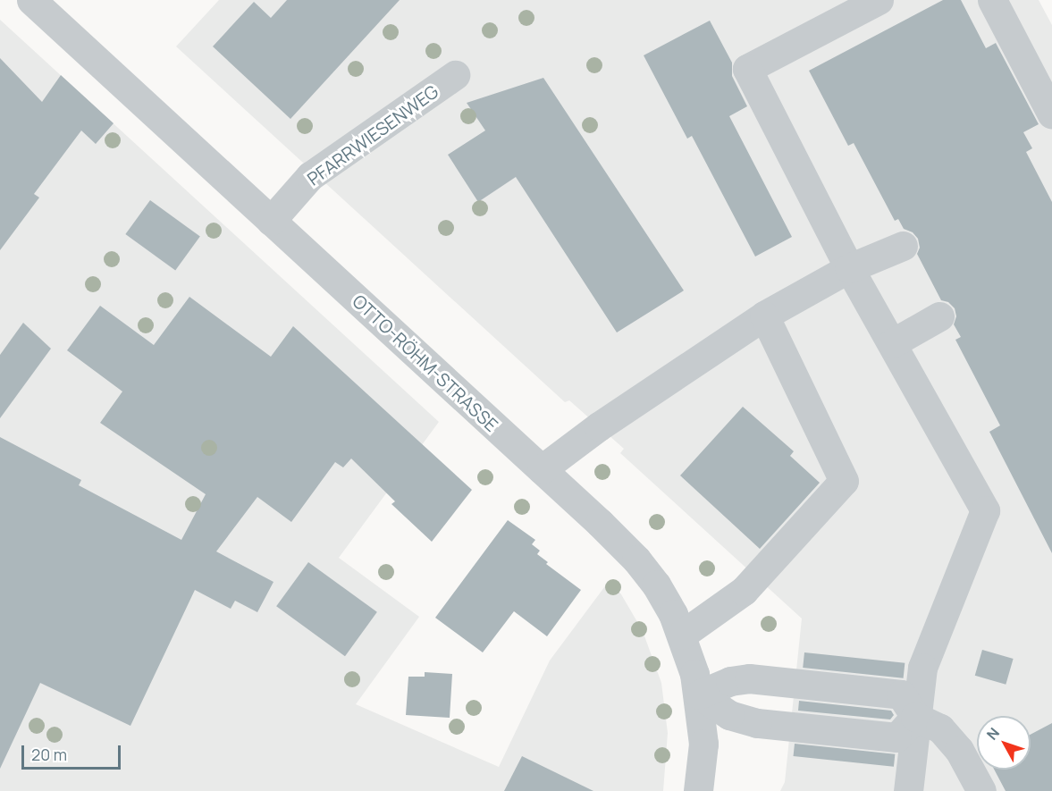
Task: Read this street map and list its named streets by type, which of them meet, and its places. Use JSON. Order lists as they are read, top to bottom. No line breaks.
{"streets":{"street":["PFARRWIESENWEG","OTTO-RÖHM-STRASSE"]},"crossings":[["PFARRWIESENWEG","OTTO-RÖHM-STRASSE"]],"scale_bar":"20 m","north":"top left"}
